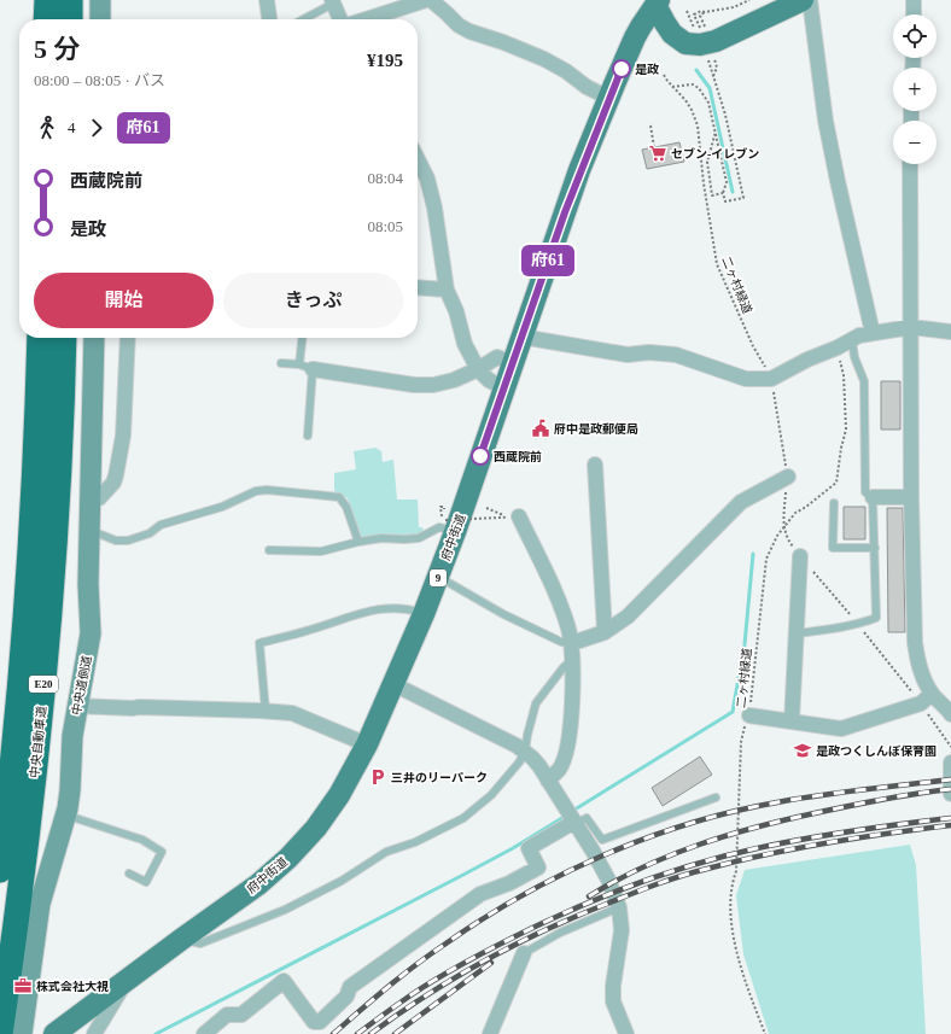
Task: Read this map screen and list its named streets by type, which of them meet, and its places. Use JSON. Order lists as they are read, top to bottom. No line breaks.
{"streets":{"highway":["E20","中央自動車道"],"main road":["府中街道","9"],"street":["中央道側道"],"path":["二ヶ村緑道"]},"places":{"other":["是政","西蔵院前"],"supermarket":["セブン-イレブン"],"public building":["府中是政郵便局"],"school or university":["是政つくしんぼ保育園"],"parking":["三井のリーパーク"],"office":["株式会社大視"]},"lines":["bus line 府61"],"page":{"on_map":"府61","map_buttons":["+","−"],"heading":["5 分","08:00 – 08:05 · バス","¥195"],"legs":["4","府61"],"list":[{"name":"西蔵院前","value":"08:04"},{"name":"是政","value":"08:05"}],"buttons":["開始","きっぷ"]}}
